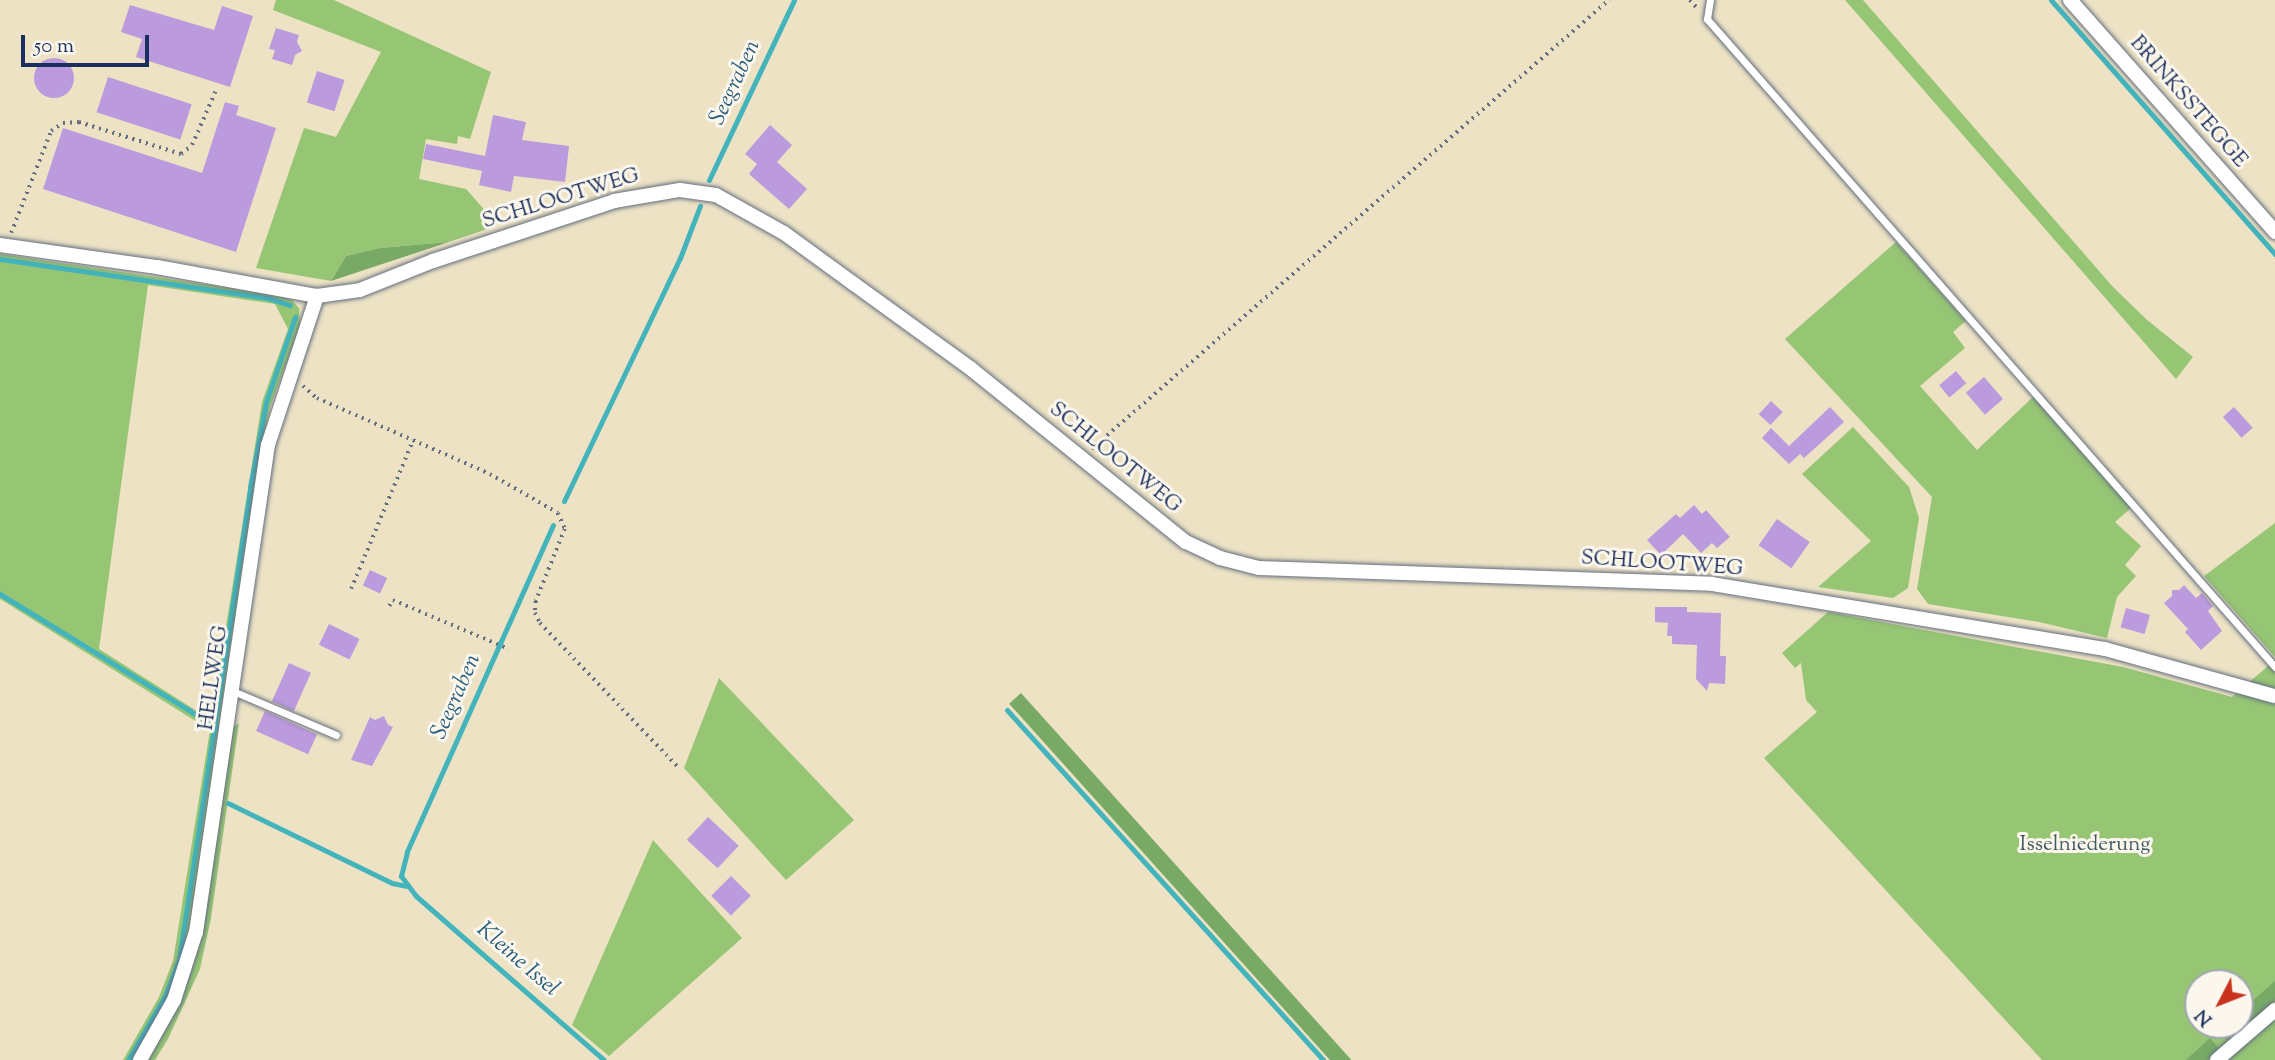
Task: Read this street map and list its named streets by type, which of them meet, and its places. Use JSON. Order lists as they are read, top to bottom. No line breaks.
{"streets":{"street":["BRINKSSTEGGE","SCHLOOTWEG","HELLWEG"]},"crossings":[["SCHLOOTWEG","HELLWEG"]],"water":["Seegraben","Kleine Issel"],"parks":["Isselniederung"],"scale_bar":"50 m","north":"bottom left"}
